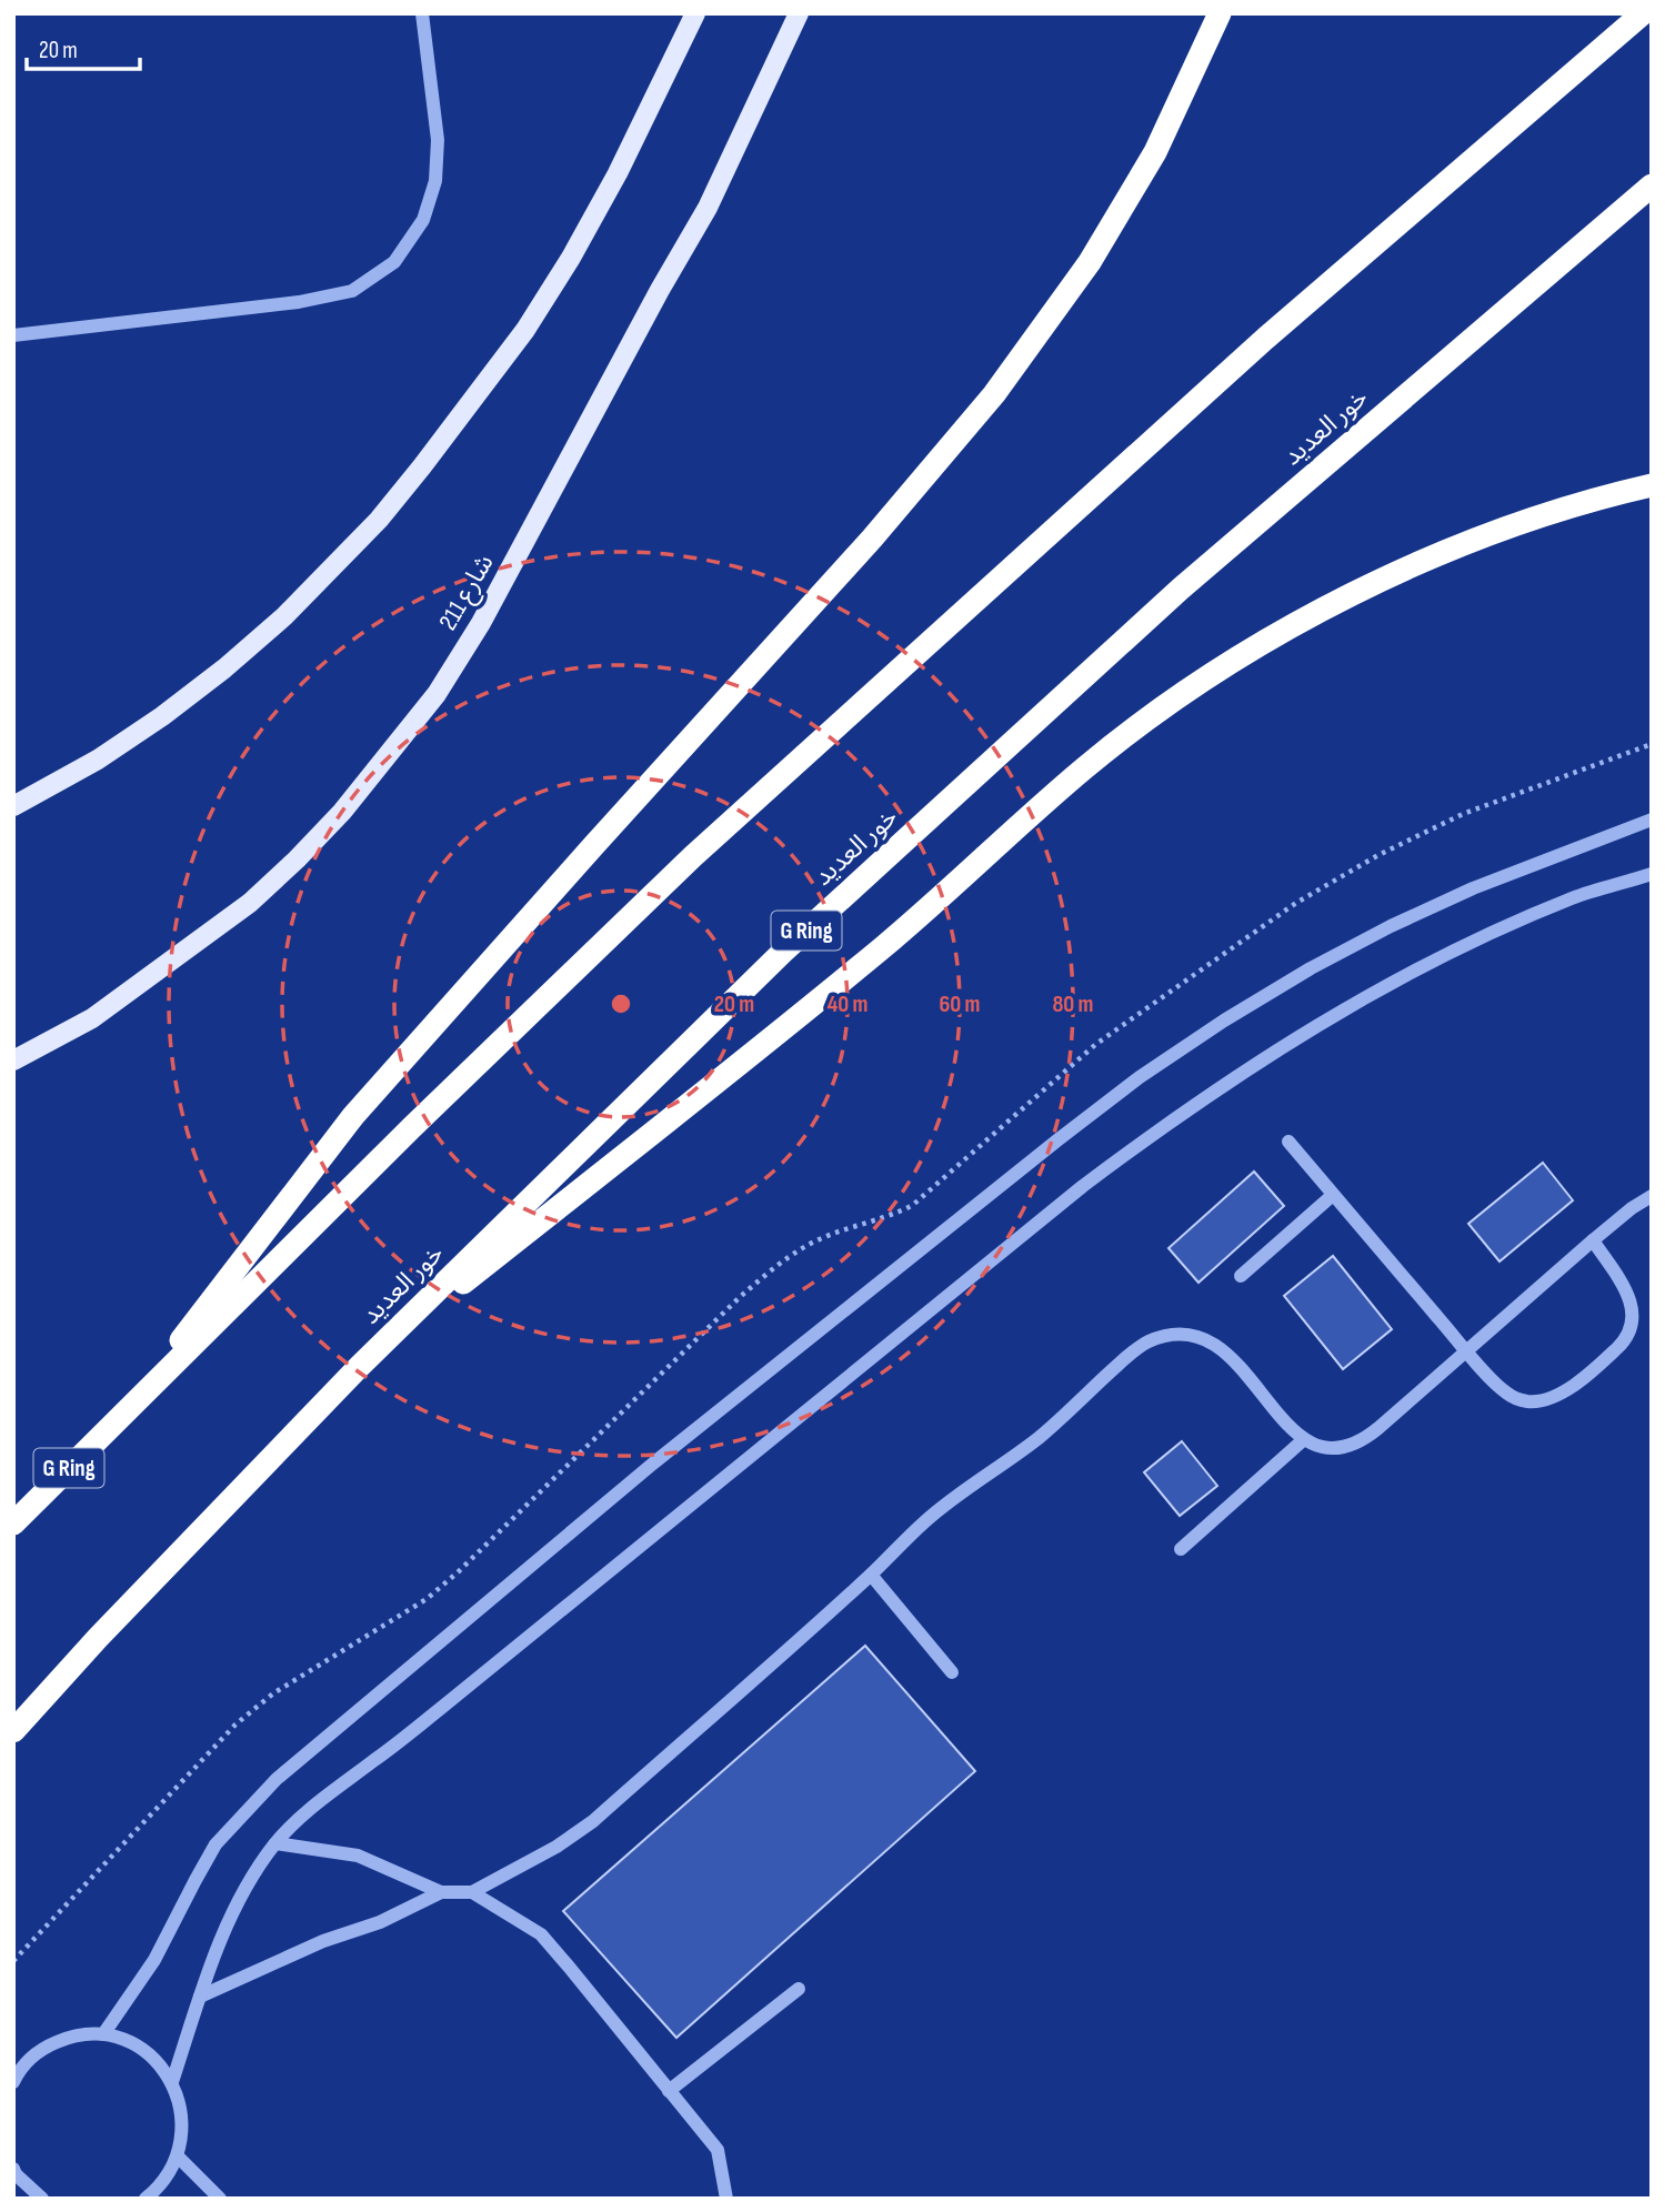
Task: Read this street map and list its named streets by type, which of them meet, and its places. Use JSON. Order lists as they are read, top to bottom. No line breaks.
{"streets":{"highway":["خور العديد","G Ring"],"main road":["شارع 211"]},"scale_bar":"20 m","rings":["20 m","40 m","60 m","80 m"]}
